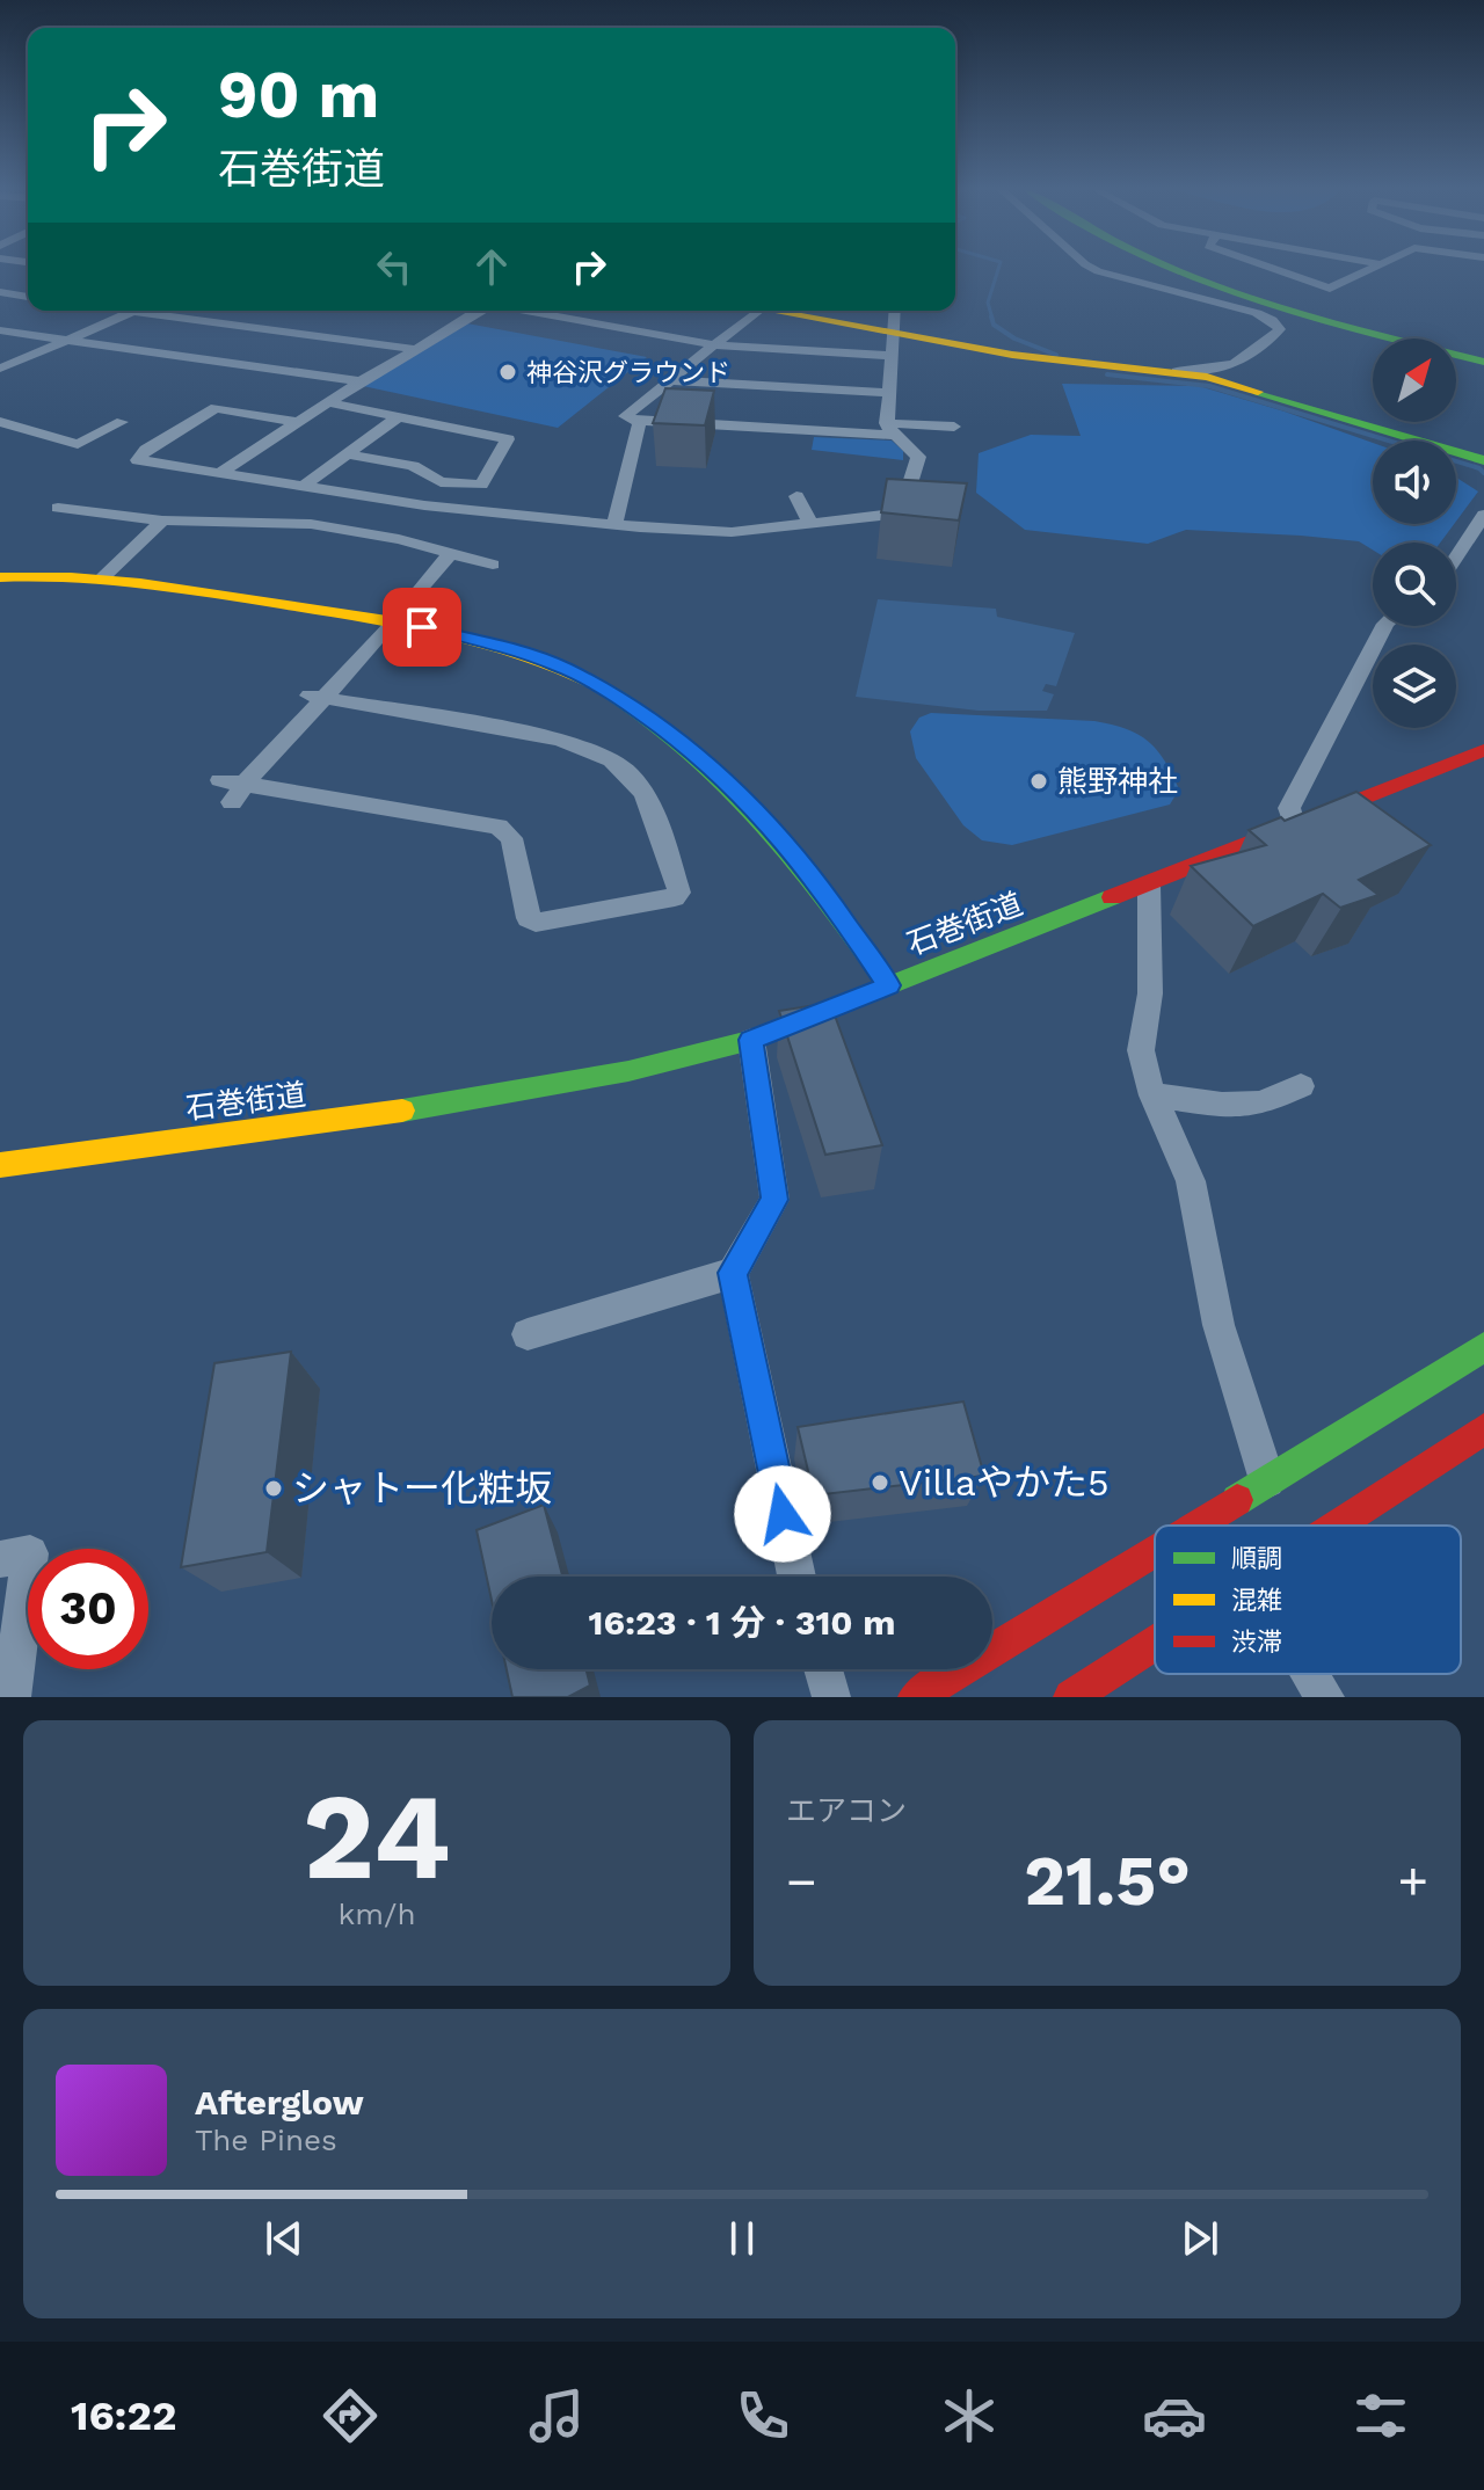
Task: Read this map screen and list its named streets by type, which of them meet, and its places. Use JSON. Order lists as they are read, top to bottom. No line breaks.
{"streets":{"street":["石巻街道"]},"places":["神谷沢グラウンド","熊野神社","Villaやかた5","シャトー化粧坂"],"legend":["順調","混雑","渋滞"],"north":"top right","page":{"turn":["90 m","石巻街道"],"limit":"30","trip":"16:23 · 1 分 · 310 m","tile":[["24","km/h"],"エアコン"],"heat":["−","21.5°","+"],"song":["Afterglow","The Pines"],"tabs":"16:22"}}
